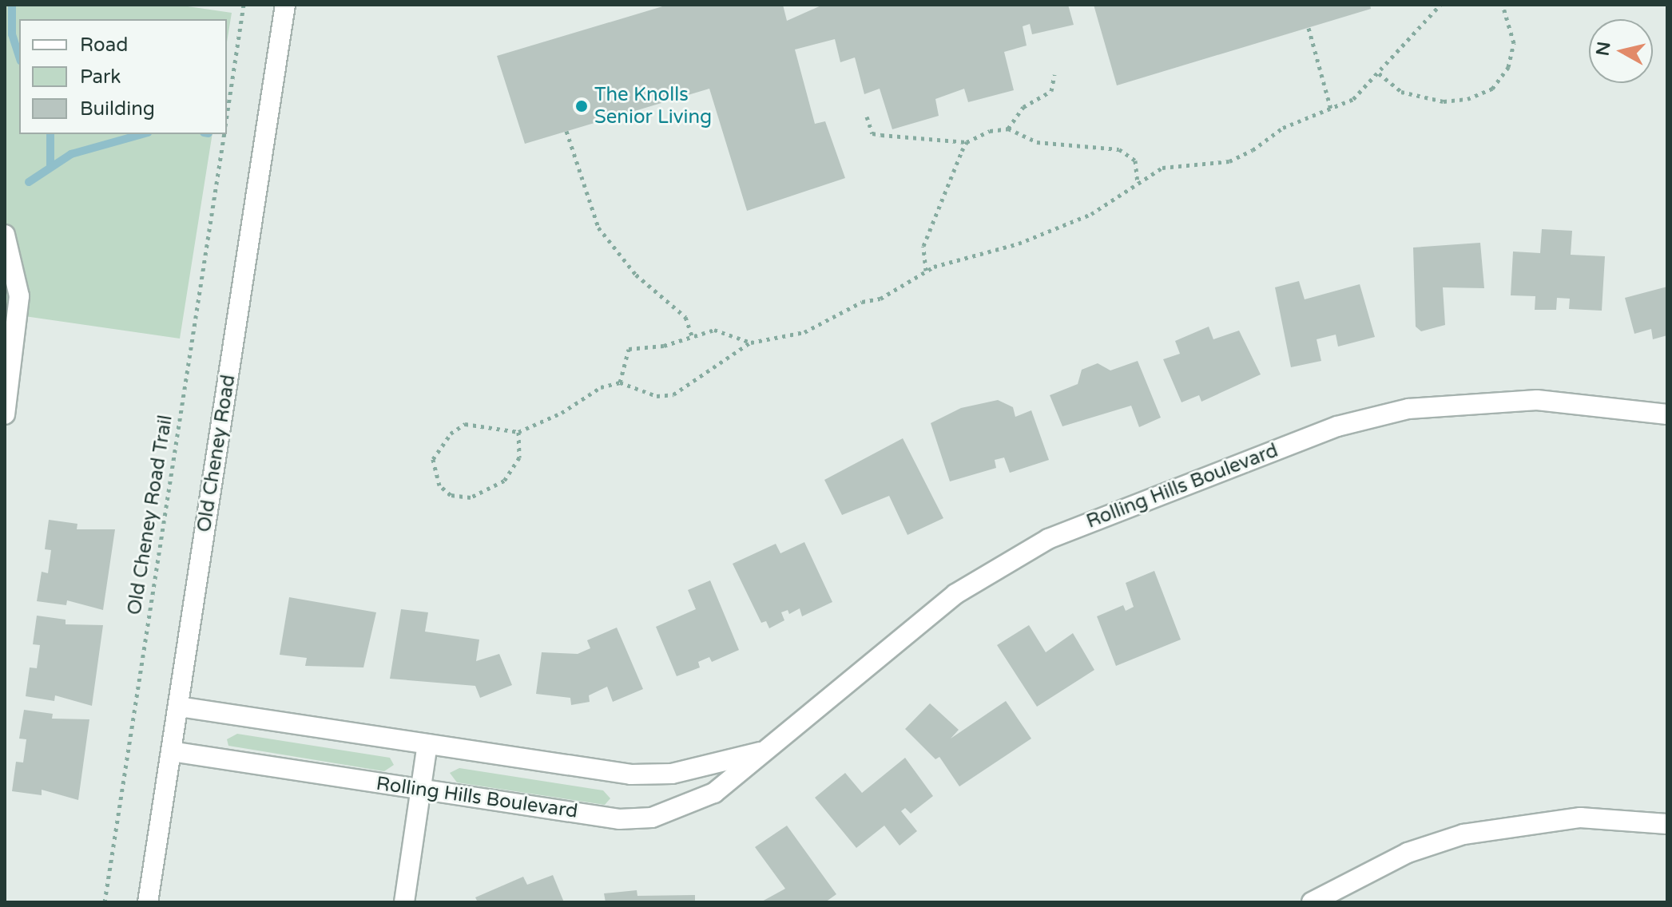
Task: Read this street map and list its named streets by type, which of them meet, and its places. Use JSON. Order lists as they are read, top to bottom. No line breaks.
{"streets":{"street":["Old Cheney Road","Rolling Hills Boulevard"],"path":["Old Cheney Road Trail"]},"crossings":[["Old Cheney Road","Rolling Hills Boulevard"]],"places":["The Knolls Senior Living"],"legend":["Road","Park","Building"],"north":"left"}
